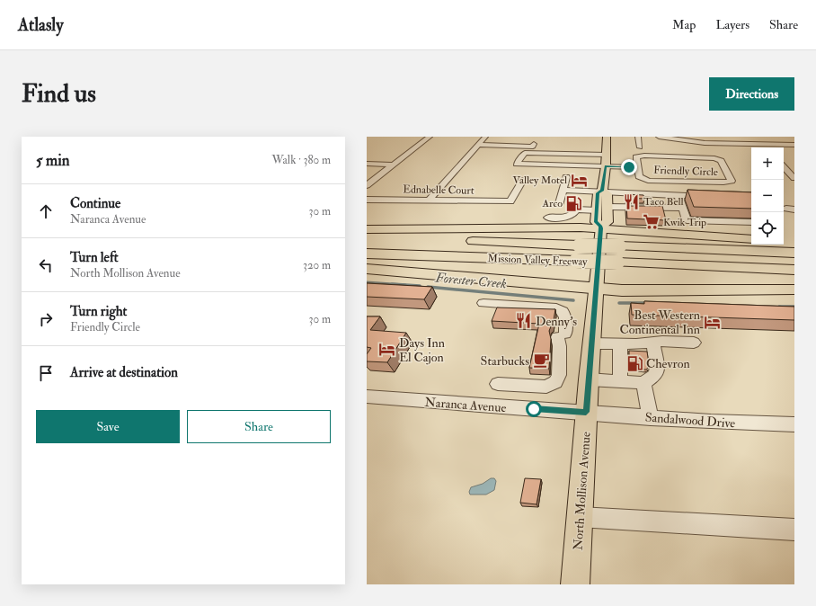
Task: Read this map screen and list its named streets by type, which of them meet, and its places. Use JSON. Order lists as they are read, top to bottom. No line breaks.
{"streets":{"highway":["Mission Valley Freeway"],"main road":["North Mollison Avenue"],"street":["Friendly Circle","Ednabelle Court","Naranca Avenue","Sandalwood Drive"]},"crossings":[["Friendly Circle","North Mollison Avenue"],["Naranca Avenue","Sandalwood Drive"],["Naranca Avenue","North Mollison Avenue"],["Sandalwood Drive","North Mollison Avenue"]],"water":["Forester Creek"],"places":{"hotel":["Valley Motel","Best Western Continental Inn","Days Inn El Cajon"],"restaurant":["Taco Bell","Denny's"],"fuel station":["Arco","Chevron"],"supermarket":["Kwik Trip"],"cafe":["Starbucks"]},"page":{"header":"Atlasly","nav":["Map","Layers","Share"],"buttons":["Directions",["Save","Share"]],"title":"Find us","heading":["5 min","Walk · 380 m"],"map_buttons":["+","−"],"list":[["Continue","Naranca Avenue","30 m"],["Turn left","North Mollison Avenue","320 m"],["Turn right","Friendly Circle","30 m"],"Arrive at destination"]}}
